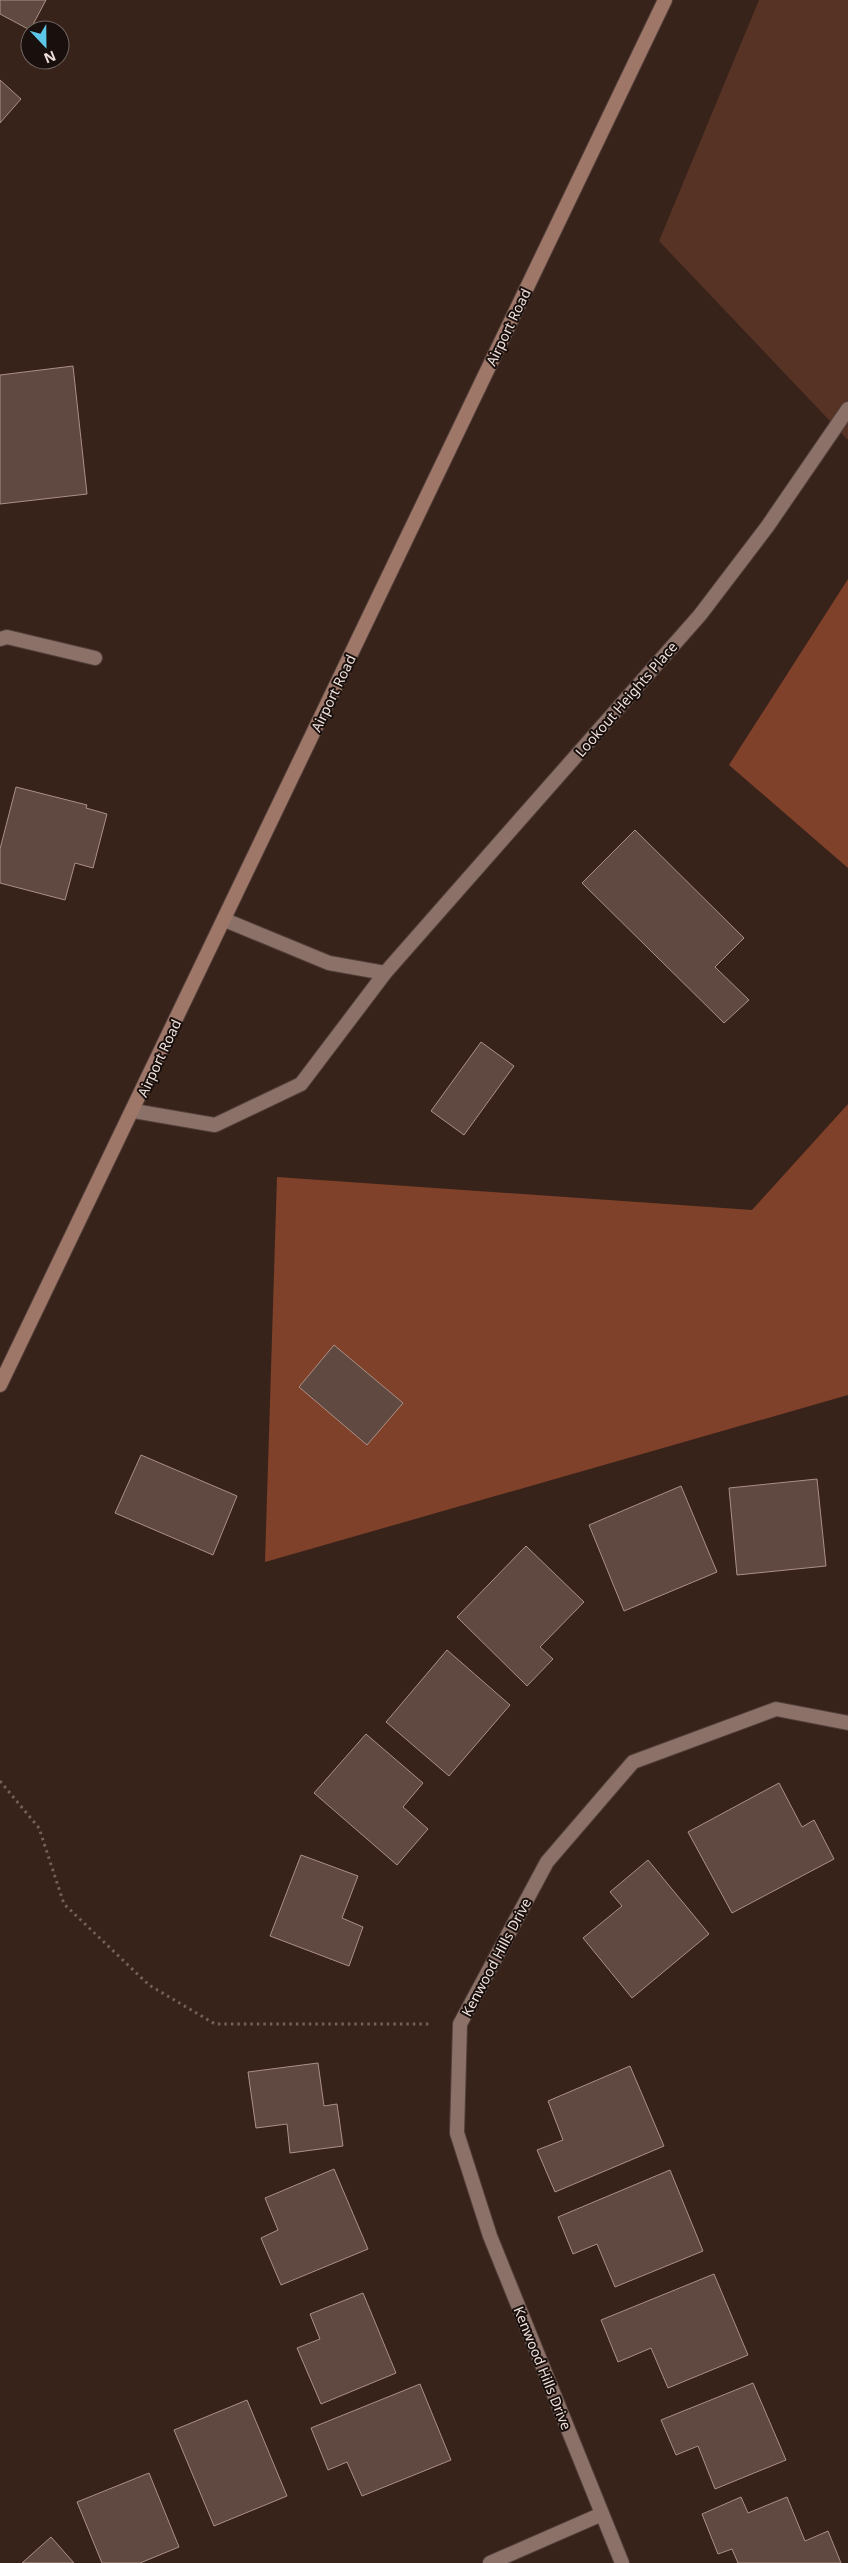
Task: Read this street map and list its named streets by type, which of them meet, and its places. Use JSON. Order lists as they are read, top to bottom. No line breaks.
{"streets":{"main road":["Airport Road"],"street":["Lookout Heights Place","Kenwood Hills Drive"]},"crossings":[["Airport Road","Lookout Heights Place"]],"north":"bottom"}
